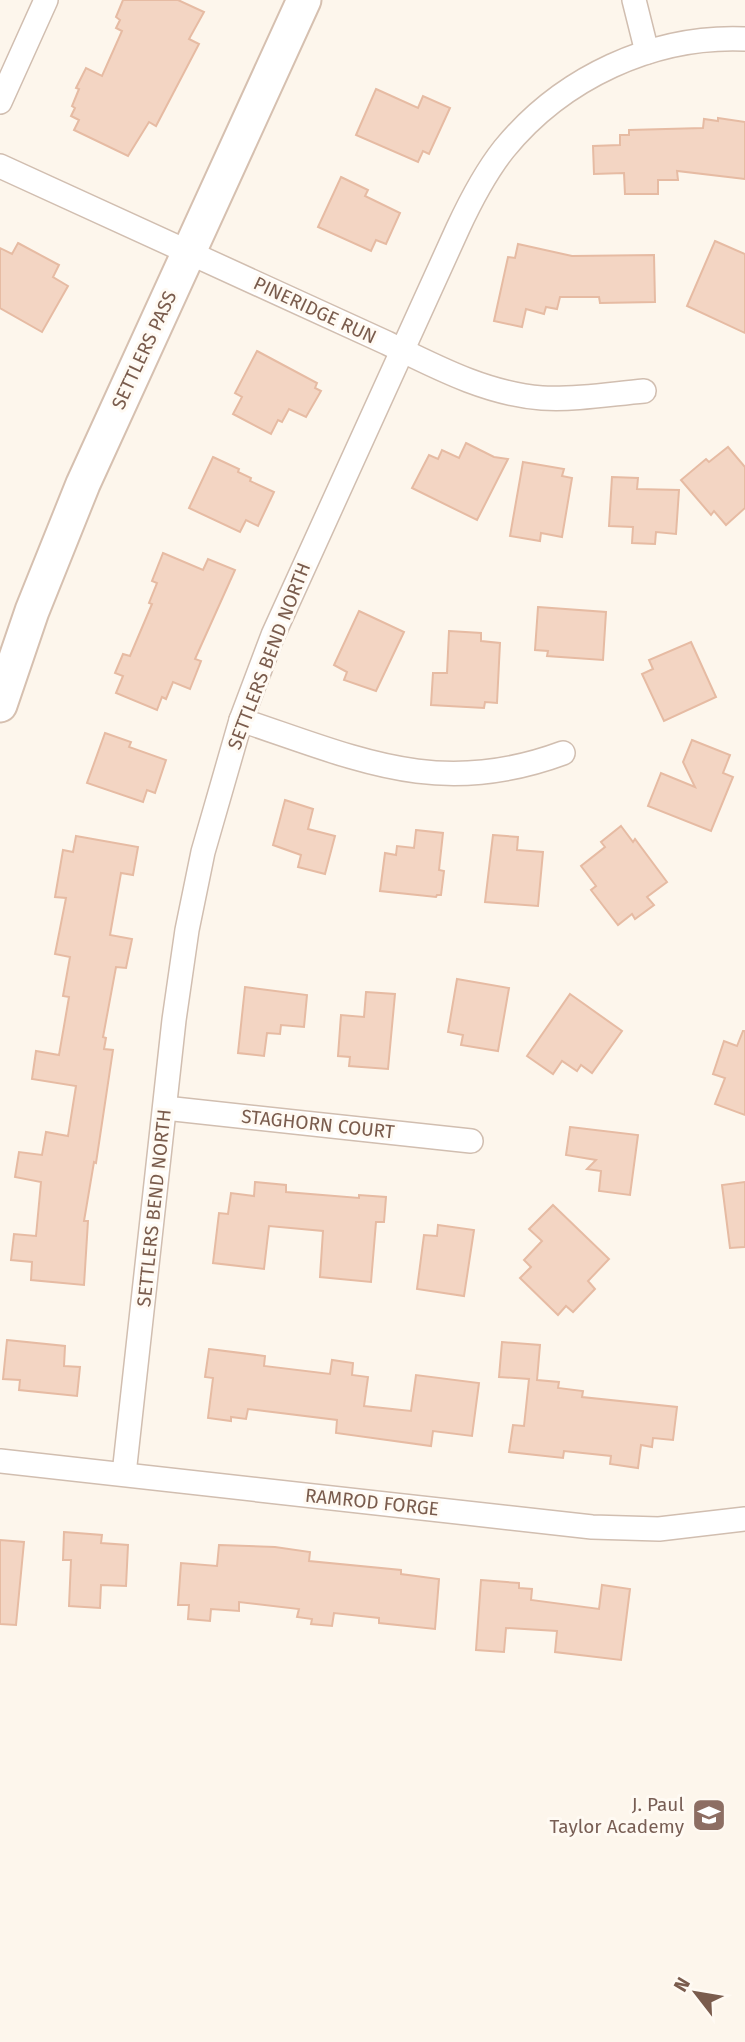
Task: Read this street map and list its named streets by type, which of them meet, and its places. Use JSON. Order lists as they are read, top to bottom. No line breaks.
{"streets":{"street":["PINERIDGE RUN","SETTLERS PASS","SETTLERS BEND NORTH","STAGHORN COURT","RAMROD FORGE"]},"crossings":[["PINERIDGE RUN","SETTLERS PASS"],["PINERIDGE RUN","SETTLERS BEND NORTH"],["SETTLERS BEND NORTH","STAGHORN COURT"],["SETTLERS BEND NORTH","RAMROD FORGE"]],"places":{"school or university":["J. Paul Taylor Academy"]},"north":"top left"}
